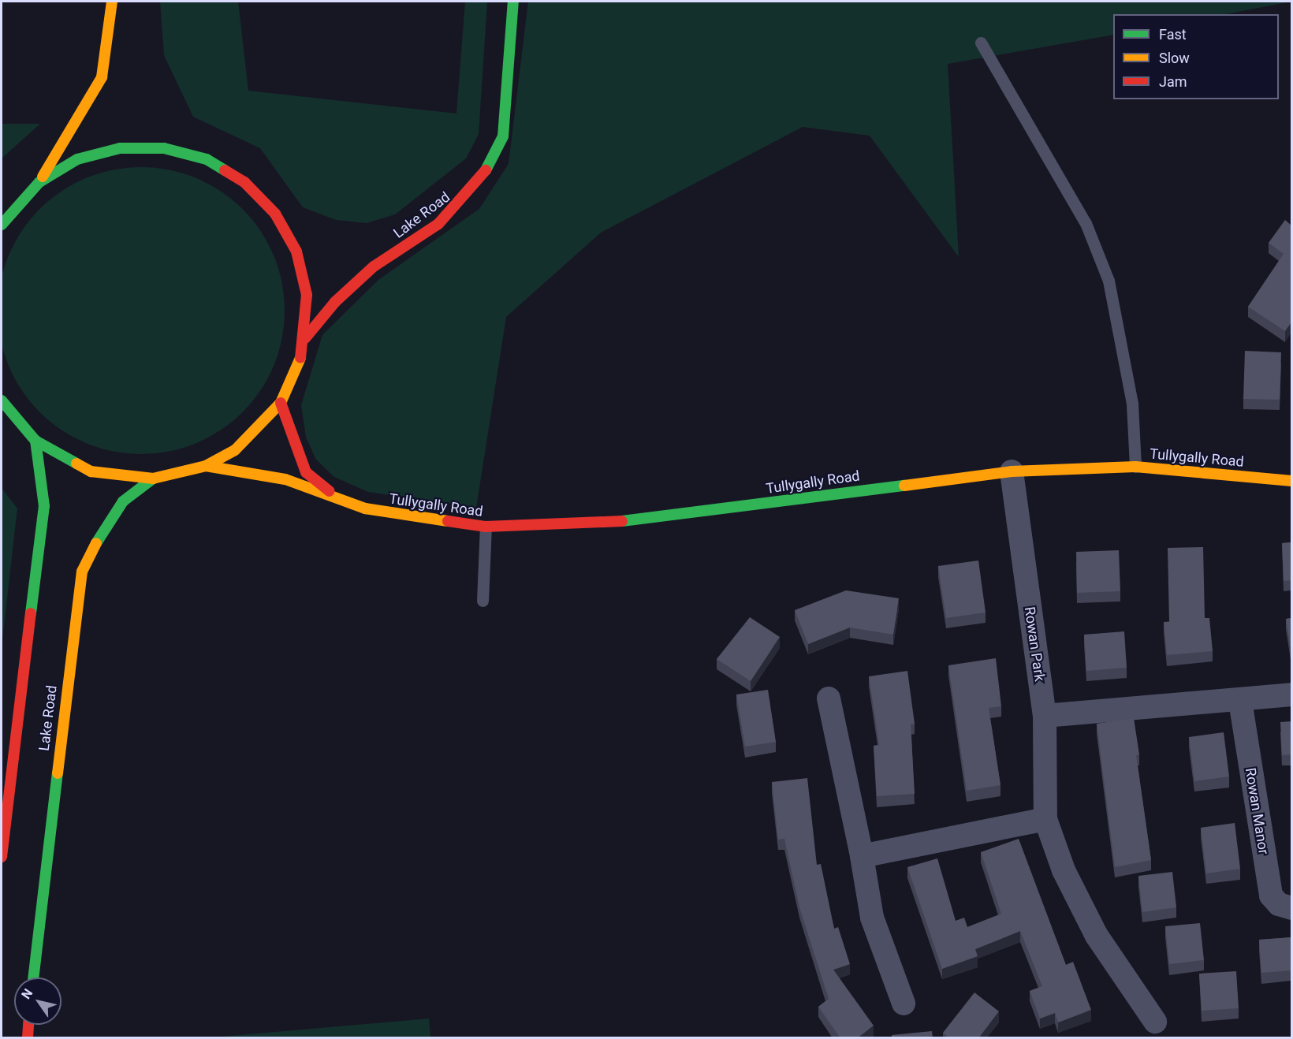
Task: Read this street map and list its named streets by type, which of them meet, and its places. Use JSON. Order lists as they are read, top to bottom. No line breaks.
{"streets":{"main road":["Lake Road","Tullygally Road"],"street":["Rowan Park","Rowan Manor"]},"crossings":[["Tullygally Road","Rowan Park"]],"legend":["Fast","Slow","Jam"],"north":"top left"}
